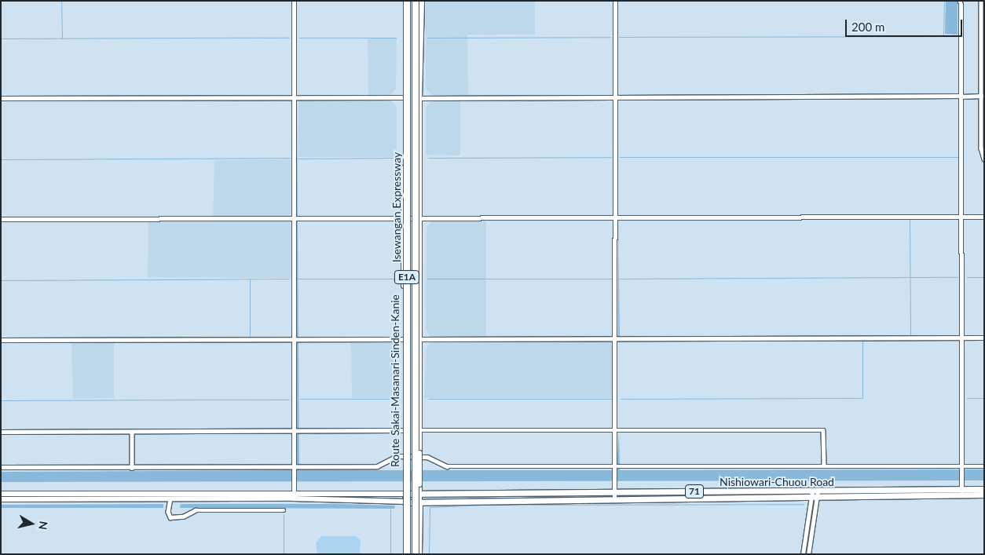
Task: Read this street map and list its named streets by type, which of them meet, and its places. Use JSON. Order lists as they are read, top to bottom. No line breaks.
{"streets":{"highway":["Isewangan Expressway","E1A"],"main road":["Route Sakai-Masanari-Sinden-Kanie","Nishiowari-Chuou Road","71"]},"crossings":[["Isewangan Expressway","Route Sakai-Masanari-Sinden-Kanie"],["Route Sakai-Masanari-Sinden-Kanie","Nishiowari-Chuou Road"],["Route Sakai-Masanari-Sinden-Kanie","71"],["Nishiowari-Chuou Road","71"]],"scale_bar":"200 m","north":"right"}
